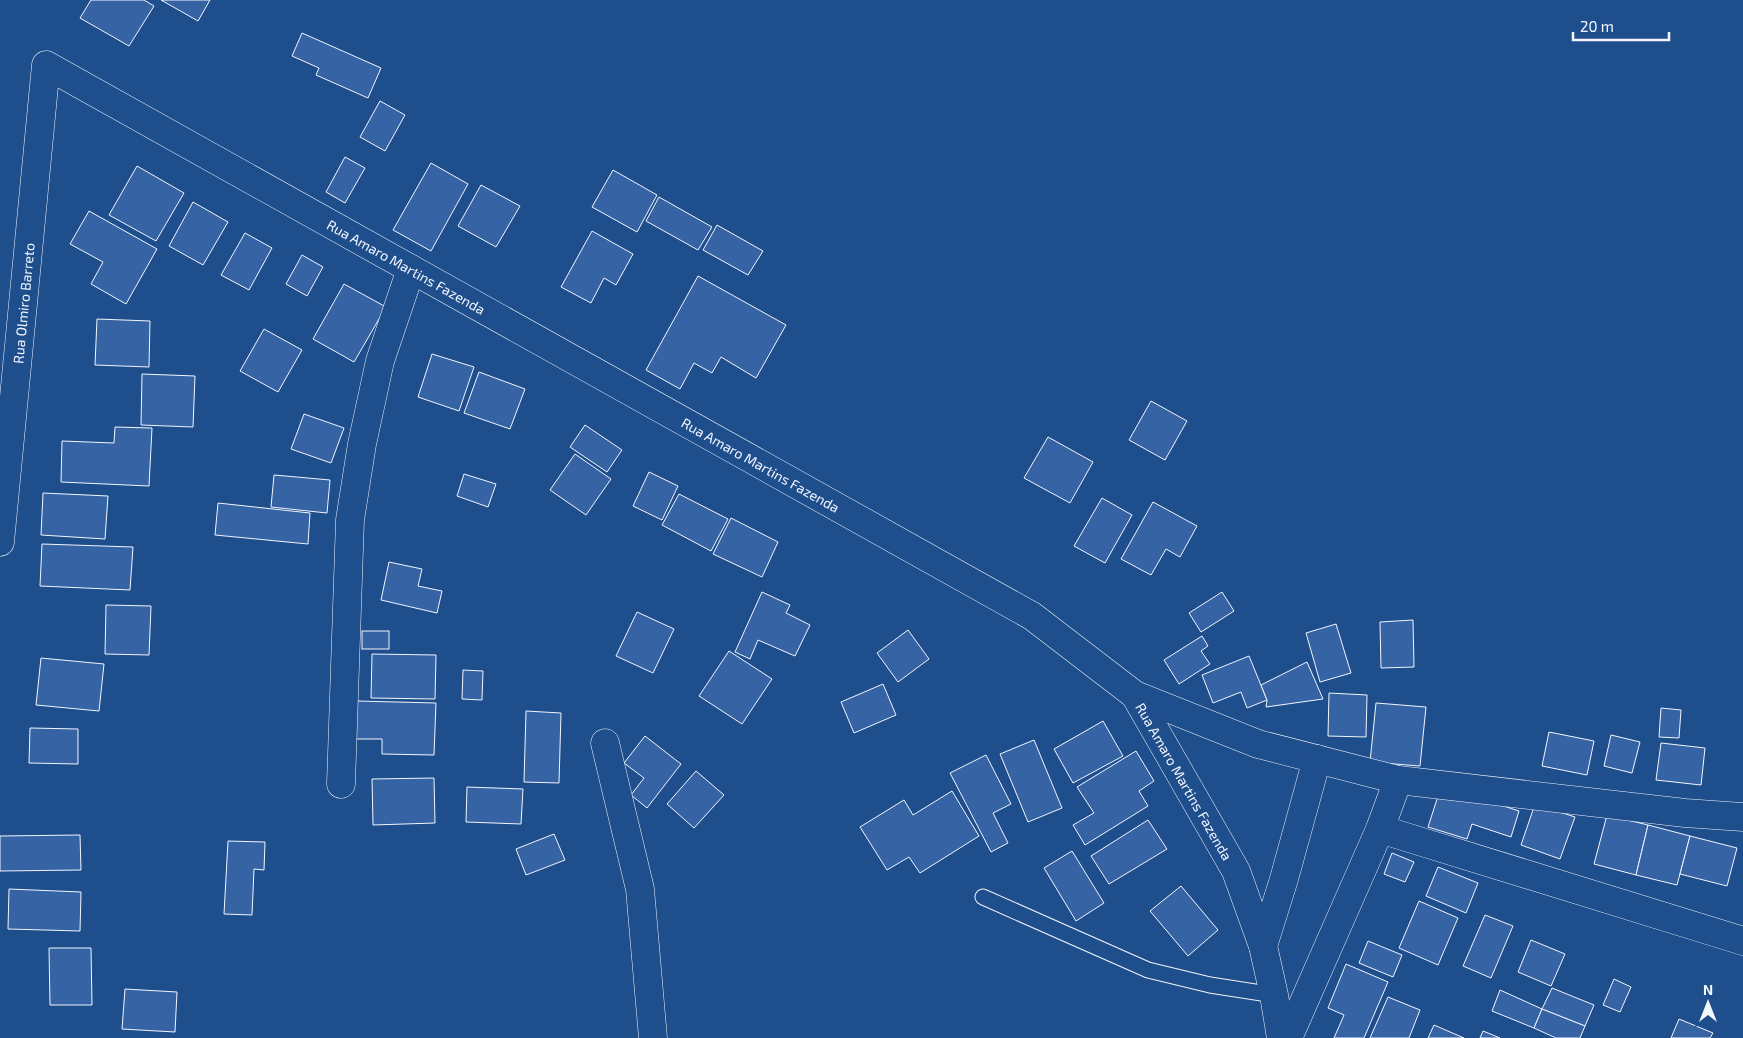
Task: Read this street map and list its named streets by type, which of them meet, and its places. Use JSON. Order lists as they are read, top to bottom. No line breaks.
{"streets":{"street":["Rua Amaro Martins Fazenda","Rua Olmiro Barreto"]},"crossings":[["Rua Amaro Martins Fazenda","Rua Olmiro Barreto"]],"scale_bar":"20 m","north":"top"}
